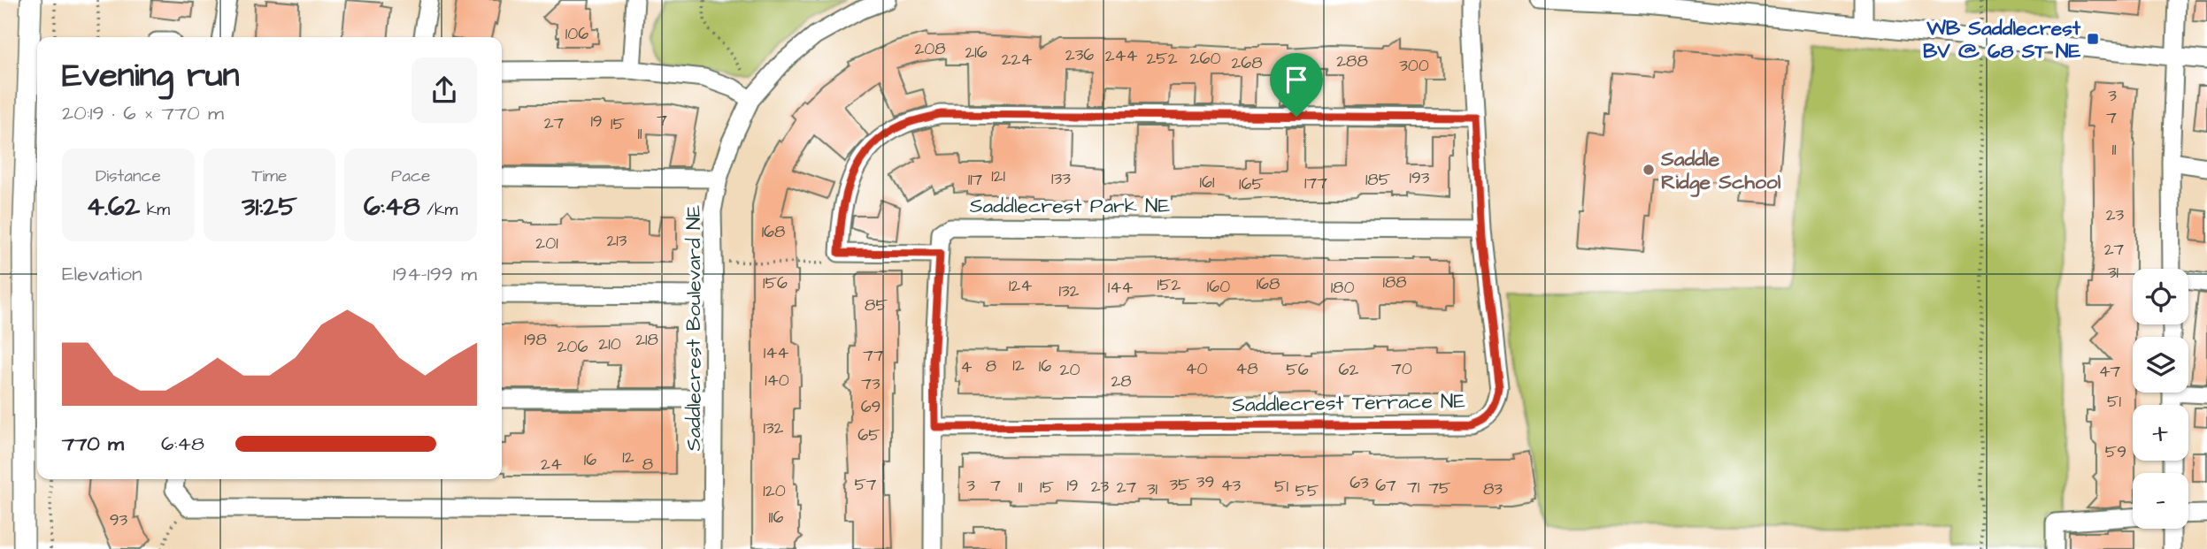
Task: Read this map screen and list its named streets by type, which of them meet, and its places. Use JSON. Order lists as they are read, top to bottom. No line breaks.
{"streets":{"street":["Saddlecrest Park NE","Saddlecrest Boulevard NE","Saddlecrest Terrace NE"]},"crossings":[["Saddlecrest Park NE","Saddlecrest Terrace NE"]],"places":{"transit":["WB Saddlecrest BV @ 68 ST NE"],"other":["Saddle Ridge School"]},"house_numbers":["106","208","216","236","244","252","260","224","288","268","300","3","7","7","19","27","15","11","11","121","193","133","117","185","161","177","165","23","168","213","201","27","31","188","156","168","152","124","160","144","180","132","85","198","218","210","206","144","77","12","8","16","4","40","48","70","20","56","62","47","140","28","73","51","69","132","65","59","12","16","24","8","39","63","57","35","3","7","19","43","67","23","51","11","15","27","71","75","31","83","120","55","116","93"],"page":{"heading":["Evening run","20:19 · 6 × 770 m"],"stats":[["Distance","4.62 km"],["Time","31:25"],["Pace","6:48 /km"]],"chart":["Elevation","194–199 m"],"map_buttons":["+","−"],"list":[{"name":"770 m","note":"6:48"}]}}
